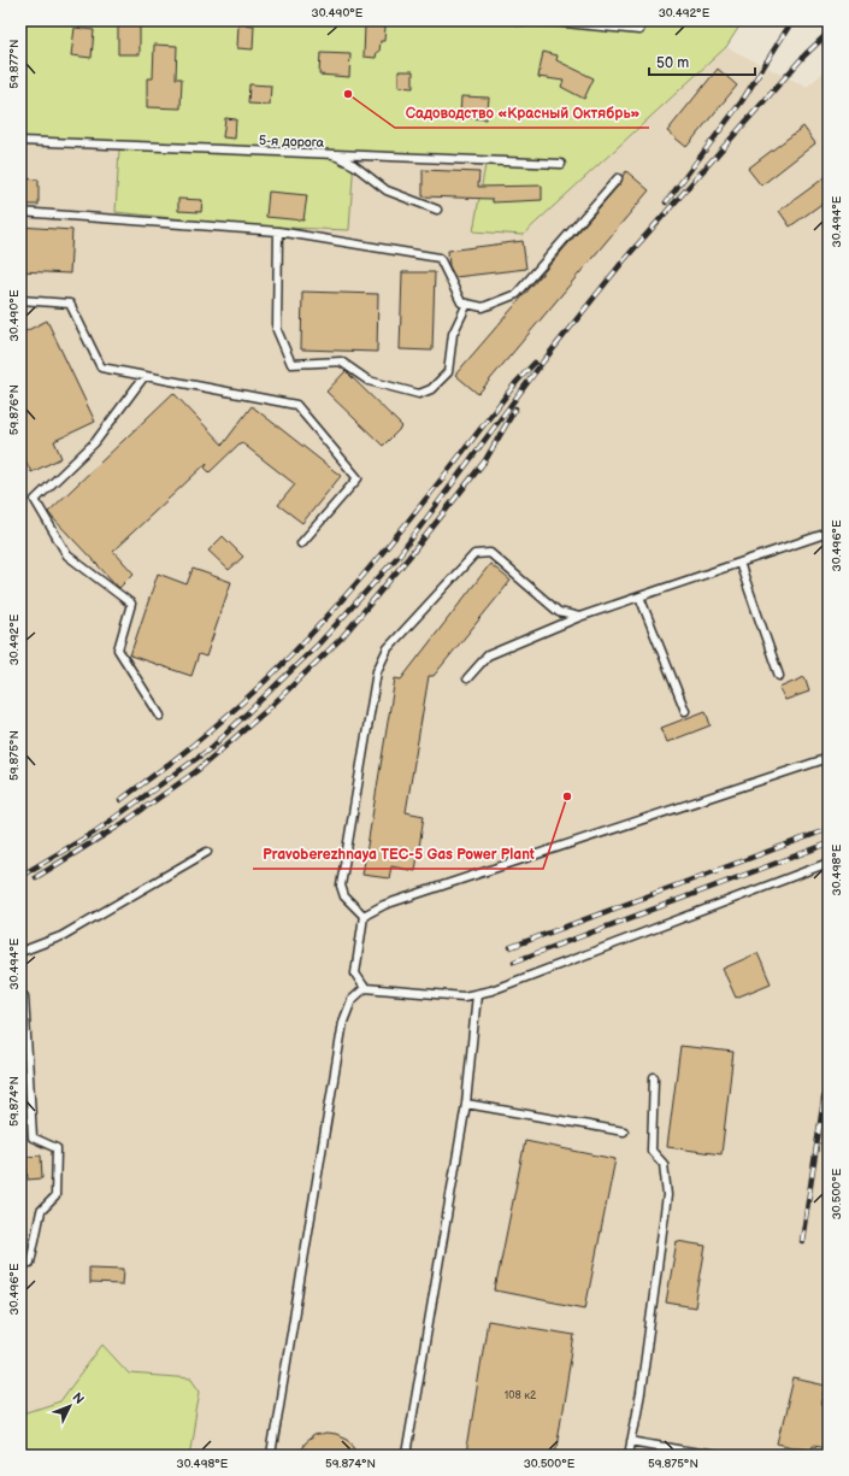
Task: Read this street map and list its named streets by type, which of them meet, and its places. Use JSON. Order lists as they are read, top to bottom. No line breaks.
{"streets":{"lane":["5-я дорога"]},"places":["Садоводство «Красный Октябрь»","Pravoberezhnaya TEC-5 Gas Power Plant"],"house_numbers":["108 к2"],"scale_bar":"50 m","north":"top right","coordinates":["30.490°E","30.492°E","59.877°N","30.494°E","59.876°N","30.496°E","59.875°N","30.498°E","59.874°N","30.500°E"]}
